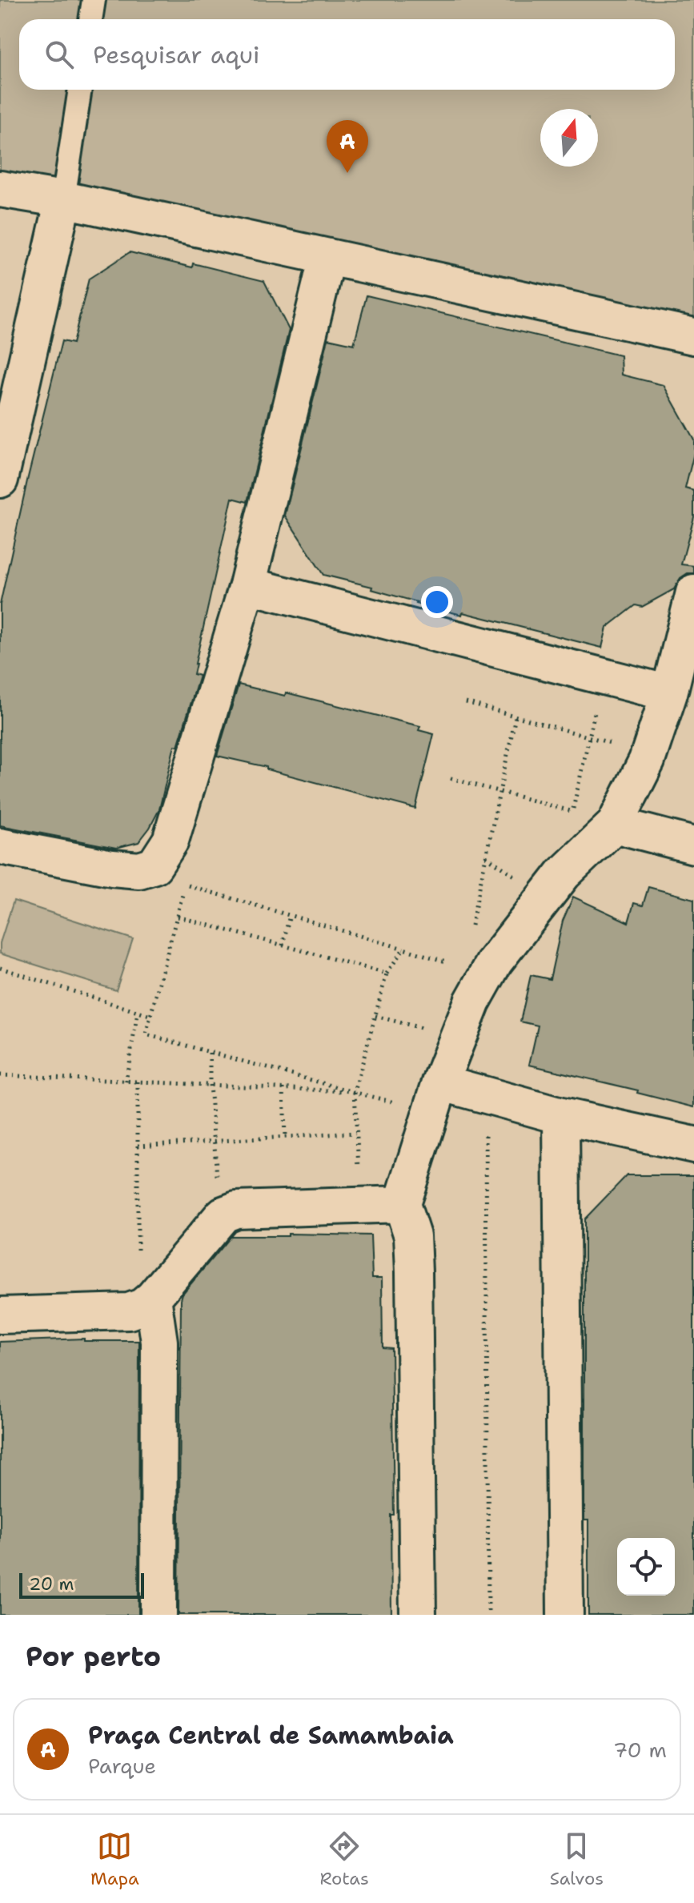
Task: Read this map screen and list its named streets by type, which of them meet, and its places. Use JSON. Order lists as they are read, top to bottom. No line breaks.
{"scale_bar":"20 m","north":"top","page":{"search":"Pesquisar aqui","pins":"A","scale":"20 m","heading":"Por perto","list":[{"mark":"A","name":"Praça Central de Samambaia","note":"Parque","value":"70 m"}],"nav":["Mapa","Rotas","Salvos"]}}
